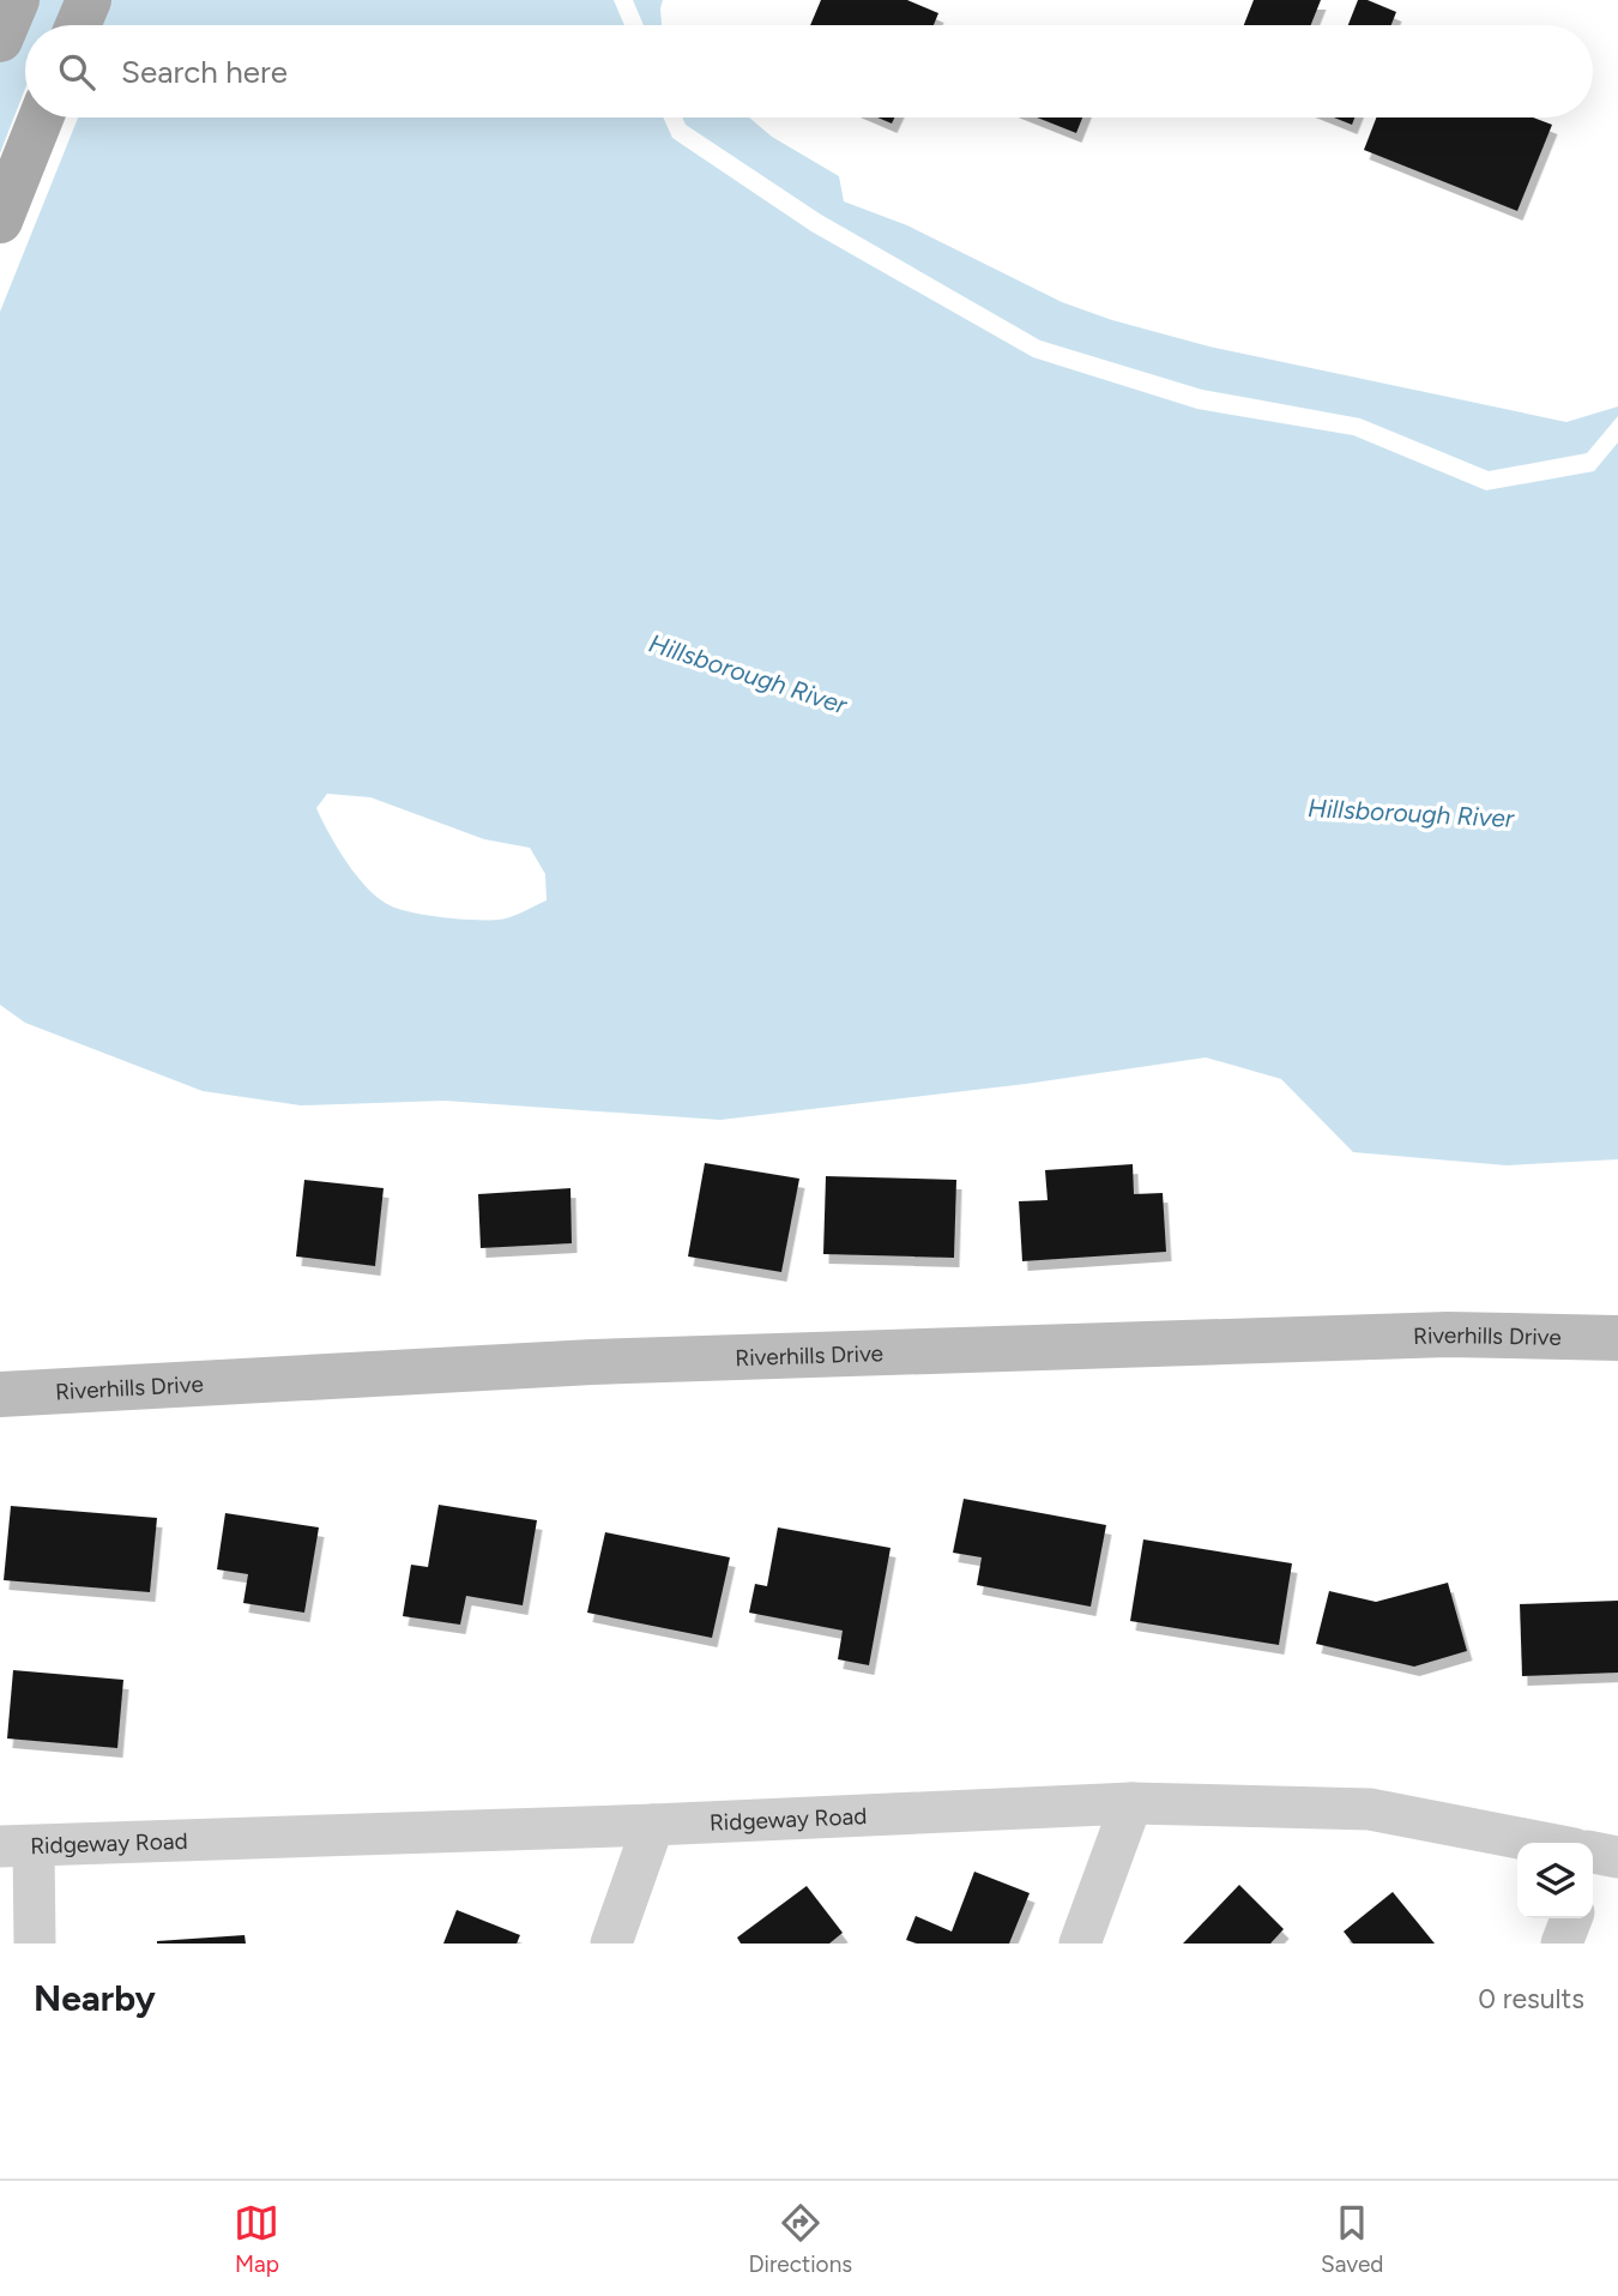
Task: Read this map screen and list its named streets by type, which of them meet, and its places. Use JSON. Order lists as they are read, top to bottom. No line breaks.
{"streets":{"street":["Riverhills Drive","Ridgeway Road"]},"water":["Hillsborough River"],"page":{"search":"Search here","heading":["Nearby","0 results"],"nav":["Map","Directions","Saved"]}}
